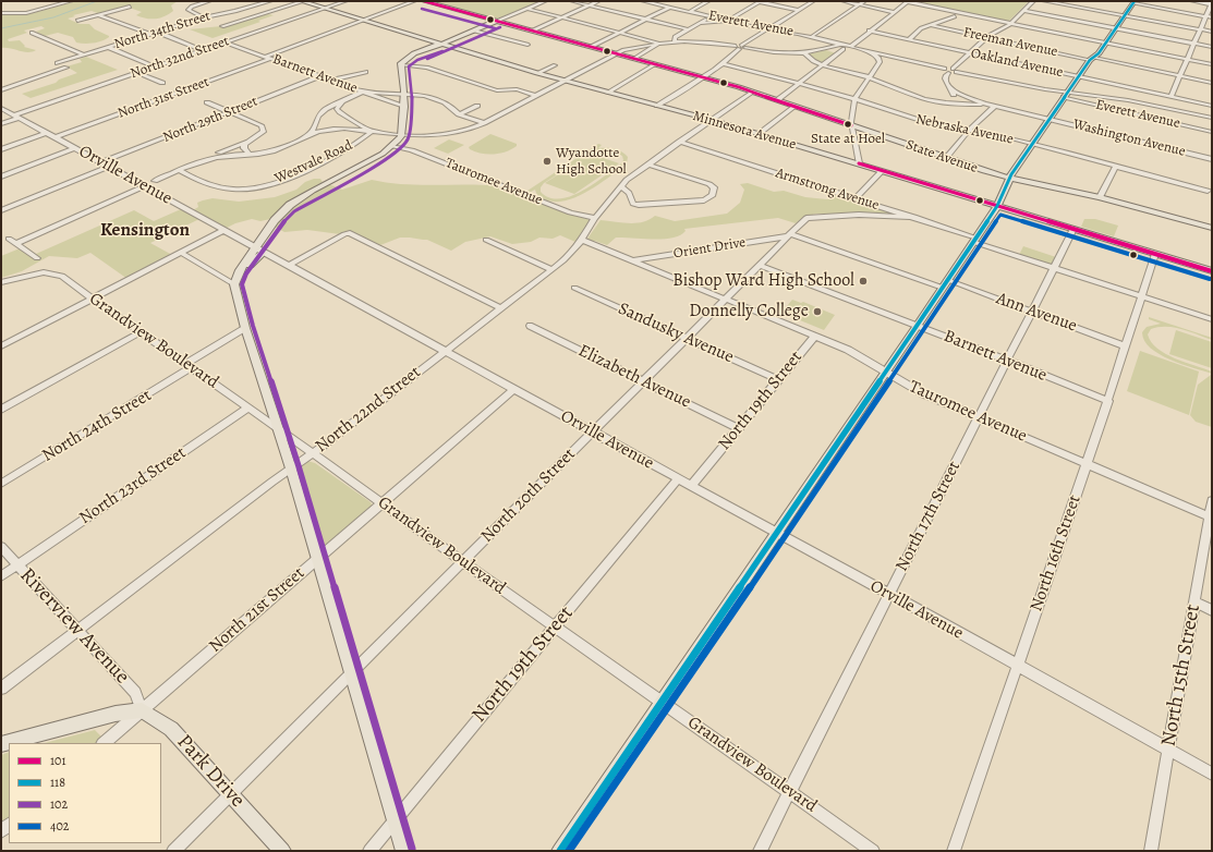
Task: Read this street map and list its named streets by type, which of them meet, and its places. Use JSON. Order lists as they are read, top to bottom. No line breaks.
{"streets":{"main road":["Minnesota Avenue","State Avenue","Park Drive"],"street":["Everett Avenue","North 34th Street","Freeman Avenue","North 32nd Street","Oakland Avenue","Barnett Avenue","North 31st Street","North 29th Street","Nebraska Avenue","Washington Avenue","Westvale Road","Orville Avenue","Tauromee Avenue","Armstrong Avenue","Orient Drive","Ann Avenue","Sandusky Avenue","Grandview Boulevard","Elizabeth Avenue","North 19th Street","North 22nd Street","North 24th Street","North 23rd Street","North 20th Street","North 17th Street","North 16th Street","North 21st Street","Riverview Avenue","North 15th Street"]},"crossings":[["North 32nd Street","Barnett Avenue"],["North 32nd Street","Minnesota Avenue"],["North 32nd Street","Orville Avenue"],["Barnett Avenue","North 31st Street"],["Barnett Avenue","North 29th Street"],["Barnett Avenue","North 20th Street"],["Barnett Avenue","North 17th Street"],["Barnett Avenue","North 16th Street"],["North 31st Street","Minnesota Avenue"],["North 31st Street","Orville Avenue"],["North 29th Street","Orville Avenue"],["Minnesota Avenue","North 22nd Street"],["Minnesota Avenue","North 17th Street"],["Minnesota Avenue","North 16th Street"],["State Avenue","North 22nd Street"],["Orville Avenue","North 19th Street"],["Orville Avenue","North 22nd Street"],["Orville Avenue","North 20th Street"],["Orville Avenue","North 17th Street"],["Orville Avenue","North 16th Street"],["Orville Avenue","North 21st Street"],["Orville Avenue","North 15th Street"],["Tauromee Avenue","Orient Drive"],["Tauromee Avenue","North 19th Street"],["Tauromee Avenue","North 22nd Street"],["Tauromee Avenue","North 20th Street"],["Tauromee Avenue","North 17th Street"],["Tauromee Avenue","North 16th Street"],["Tauromee Avenue","North 15th Street"],["Armstrong Avenue","North 22nd Street"],["Armstrong Avenue","North 20th Street"],["Armstrong Avenue","North 17th Street"],["Armstrong Avenue","North 16th Street"],["Orient Drive","Ann Avenue"],["Orient Drive","North 20th Street"],["Ann Avenue","North 20th Street"],["Ann Avenue","North 17th Street"],["Ann Avenue","North 16th Street"],["Sandusky Avenue","North 19th Street"],["Sandusky Avenue","North 20th Street"],["Grandview Boulevard","North 19th Street"],["Grandview Boulevard","North 22nd Street"],["Grandview Boulevard","North 24th Street"],["Grandview Boulevard","North 23rd Street"],["Grandview Boulevard","North 20th Street"],["Grandview Boulevard","North 17th Street"],["Grandview Boulevard","North 21st Street"],["Elizabeth Avenue","North 19th Street"],["Elizabeth Avenue","North 20th Street"],["North 22nd Street","Riverview Avenue"],["North 23rd Street","Riverview Avenue"],["North 20th Street","Park Drive"],["North 21st Street","Riverview Avenue"],["North 21st Street","Park Drive"],["Riverview Avenue","Park Drive"]],"districts":["Kensington"],"places":["State at Hoel","Wyandotte High School","Bishop Ward High School","Donnelly College"],"lines":["transit line 101","transit line 118","transit line 102","transit line 402"],"legend":["101","118","102","402"]}
